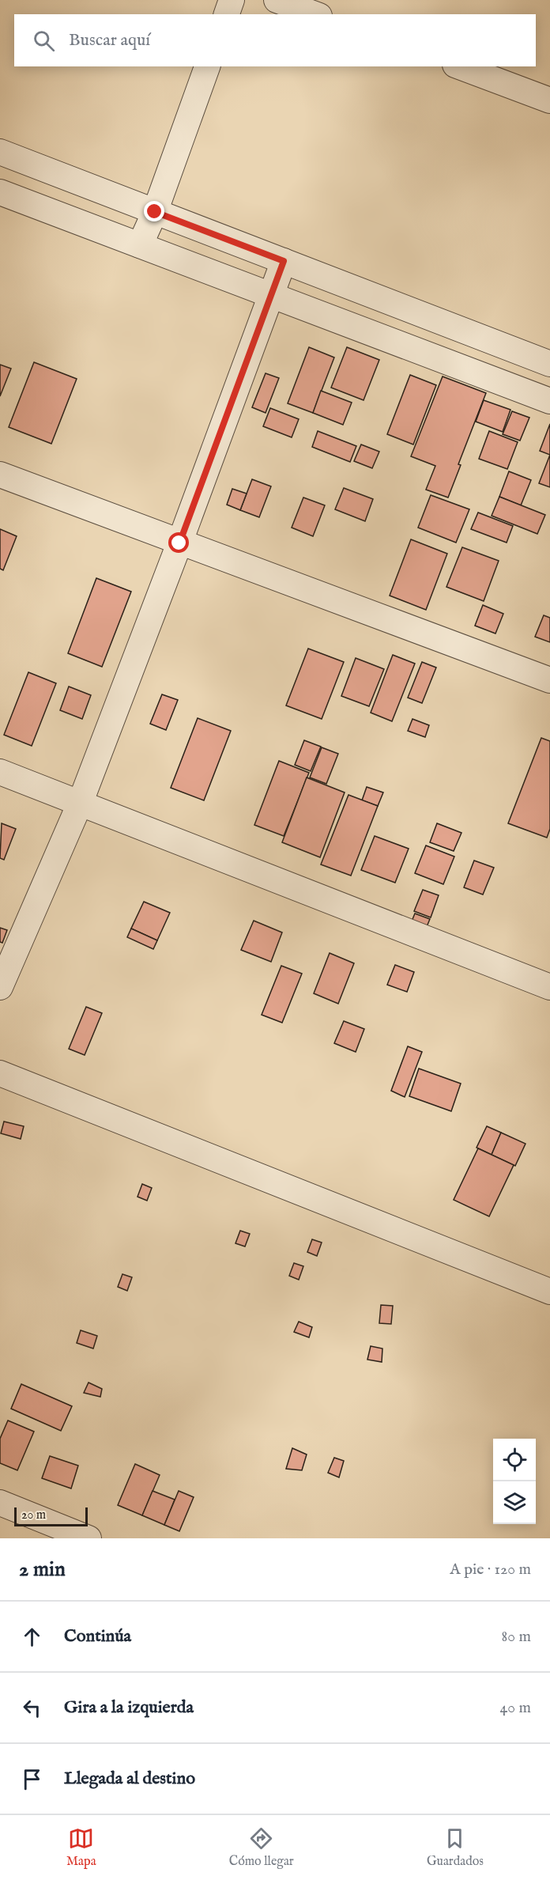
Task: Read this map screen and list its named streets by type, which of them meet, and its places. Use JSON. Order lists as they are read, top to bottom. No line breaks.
{"scale_bar":"20 m","page":{"search":"Buscar aquí","scale":"20 m","heading":["2 min","A pie · 120 m"],"list":[["Continúa","80 m"],["Gira a la izquierda","40 m"],"Llegada al destino"],"nav":["Mapa","Cómo llegar","Guardados"]}}
